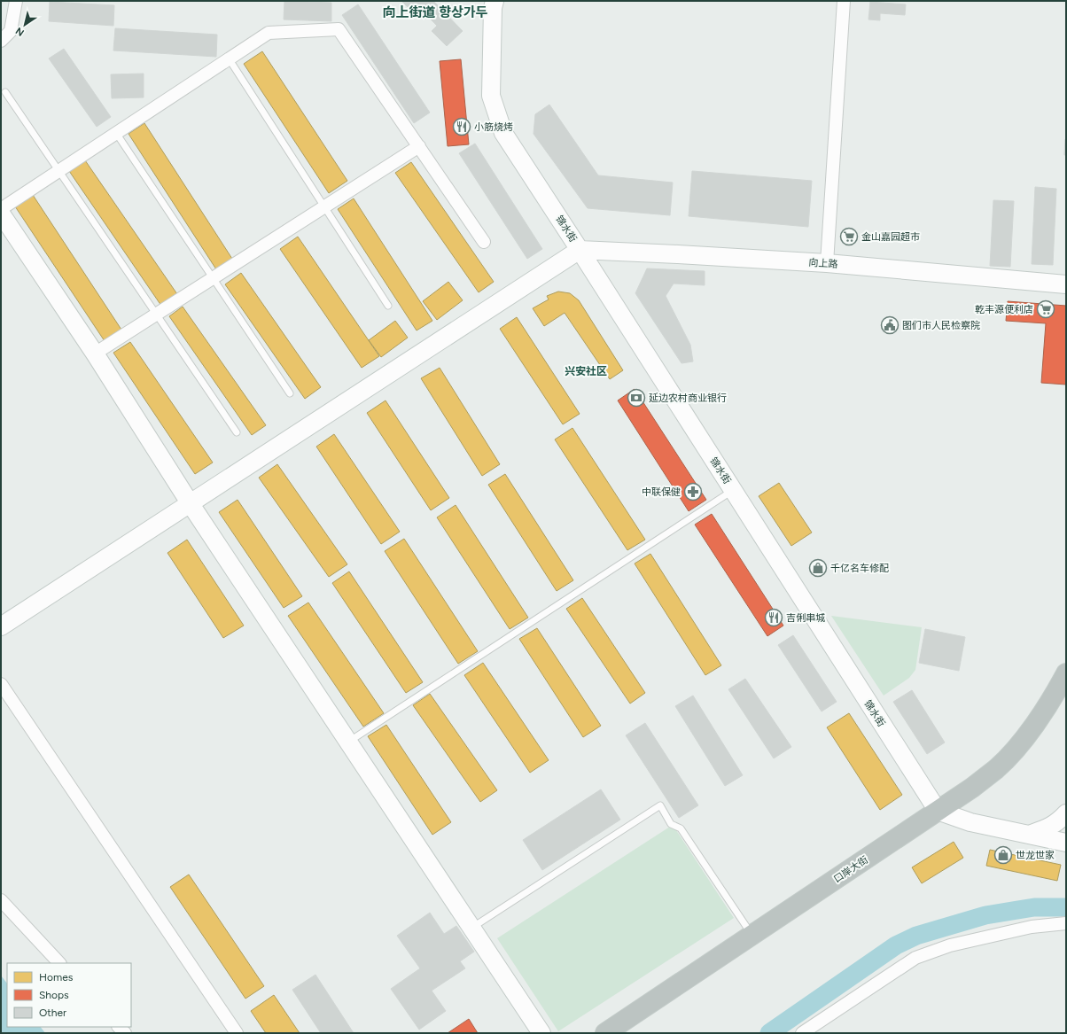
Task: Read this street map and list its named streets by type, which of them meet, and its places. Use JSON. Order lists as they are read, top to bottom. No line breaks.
{"streets":{"highway":["口岸大街"],"street":["锦水街","向上路"]},"crossings":[["锦水街","向上路"],["锦水街","口岸大街"]],"districts":["向上街道 향상가두","兴安社区"],"places":{"restaurant":["小筋烧烤","吉俐串城"],"supermarket":["金山嘉园超市","乾丰源便利店"],"public building":["图们市人民检察院"],"bank":["延边农村商业银行"],"pharmacy":["中联保健"],"shop":["千亿名车修配","世龙世家"]},"legend":["Homes","Shops","Other"],"north":"bottom left"}
